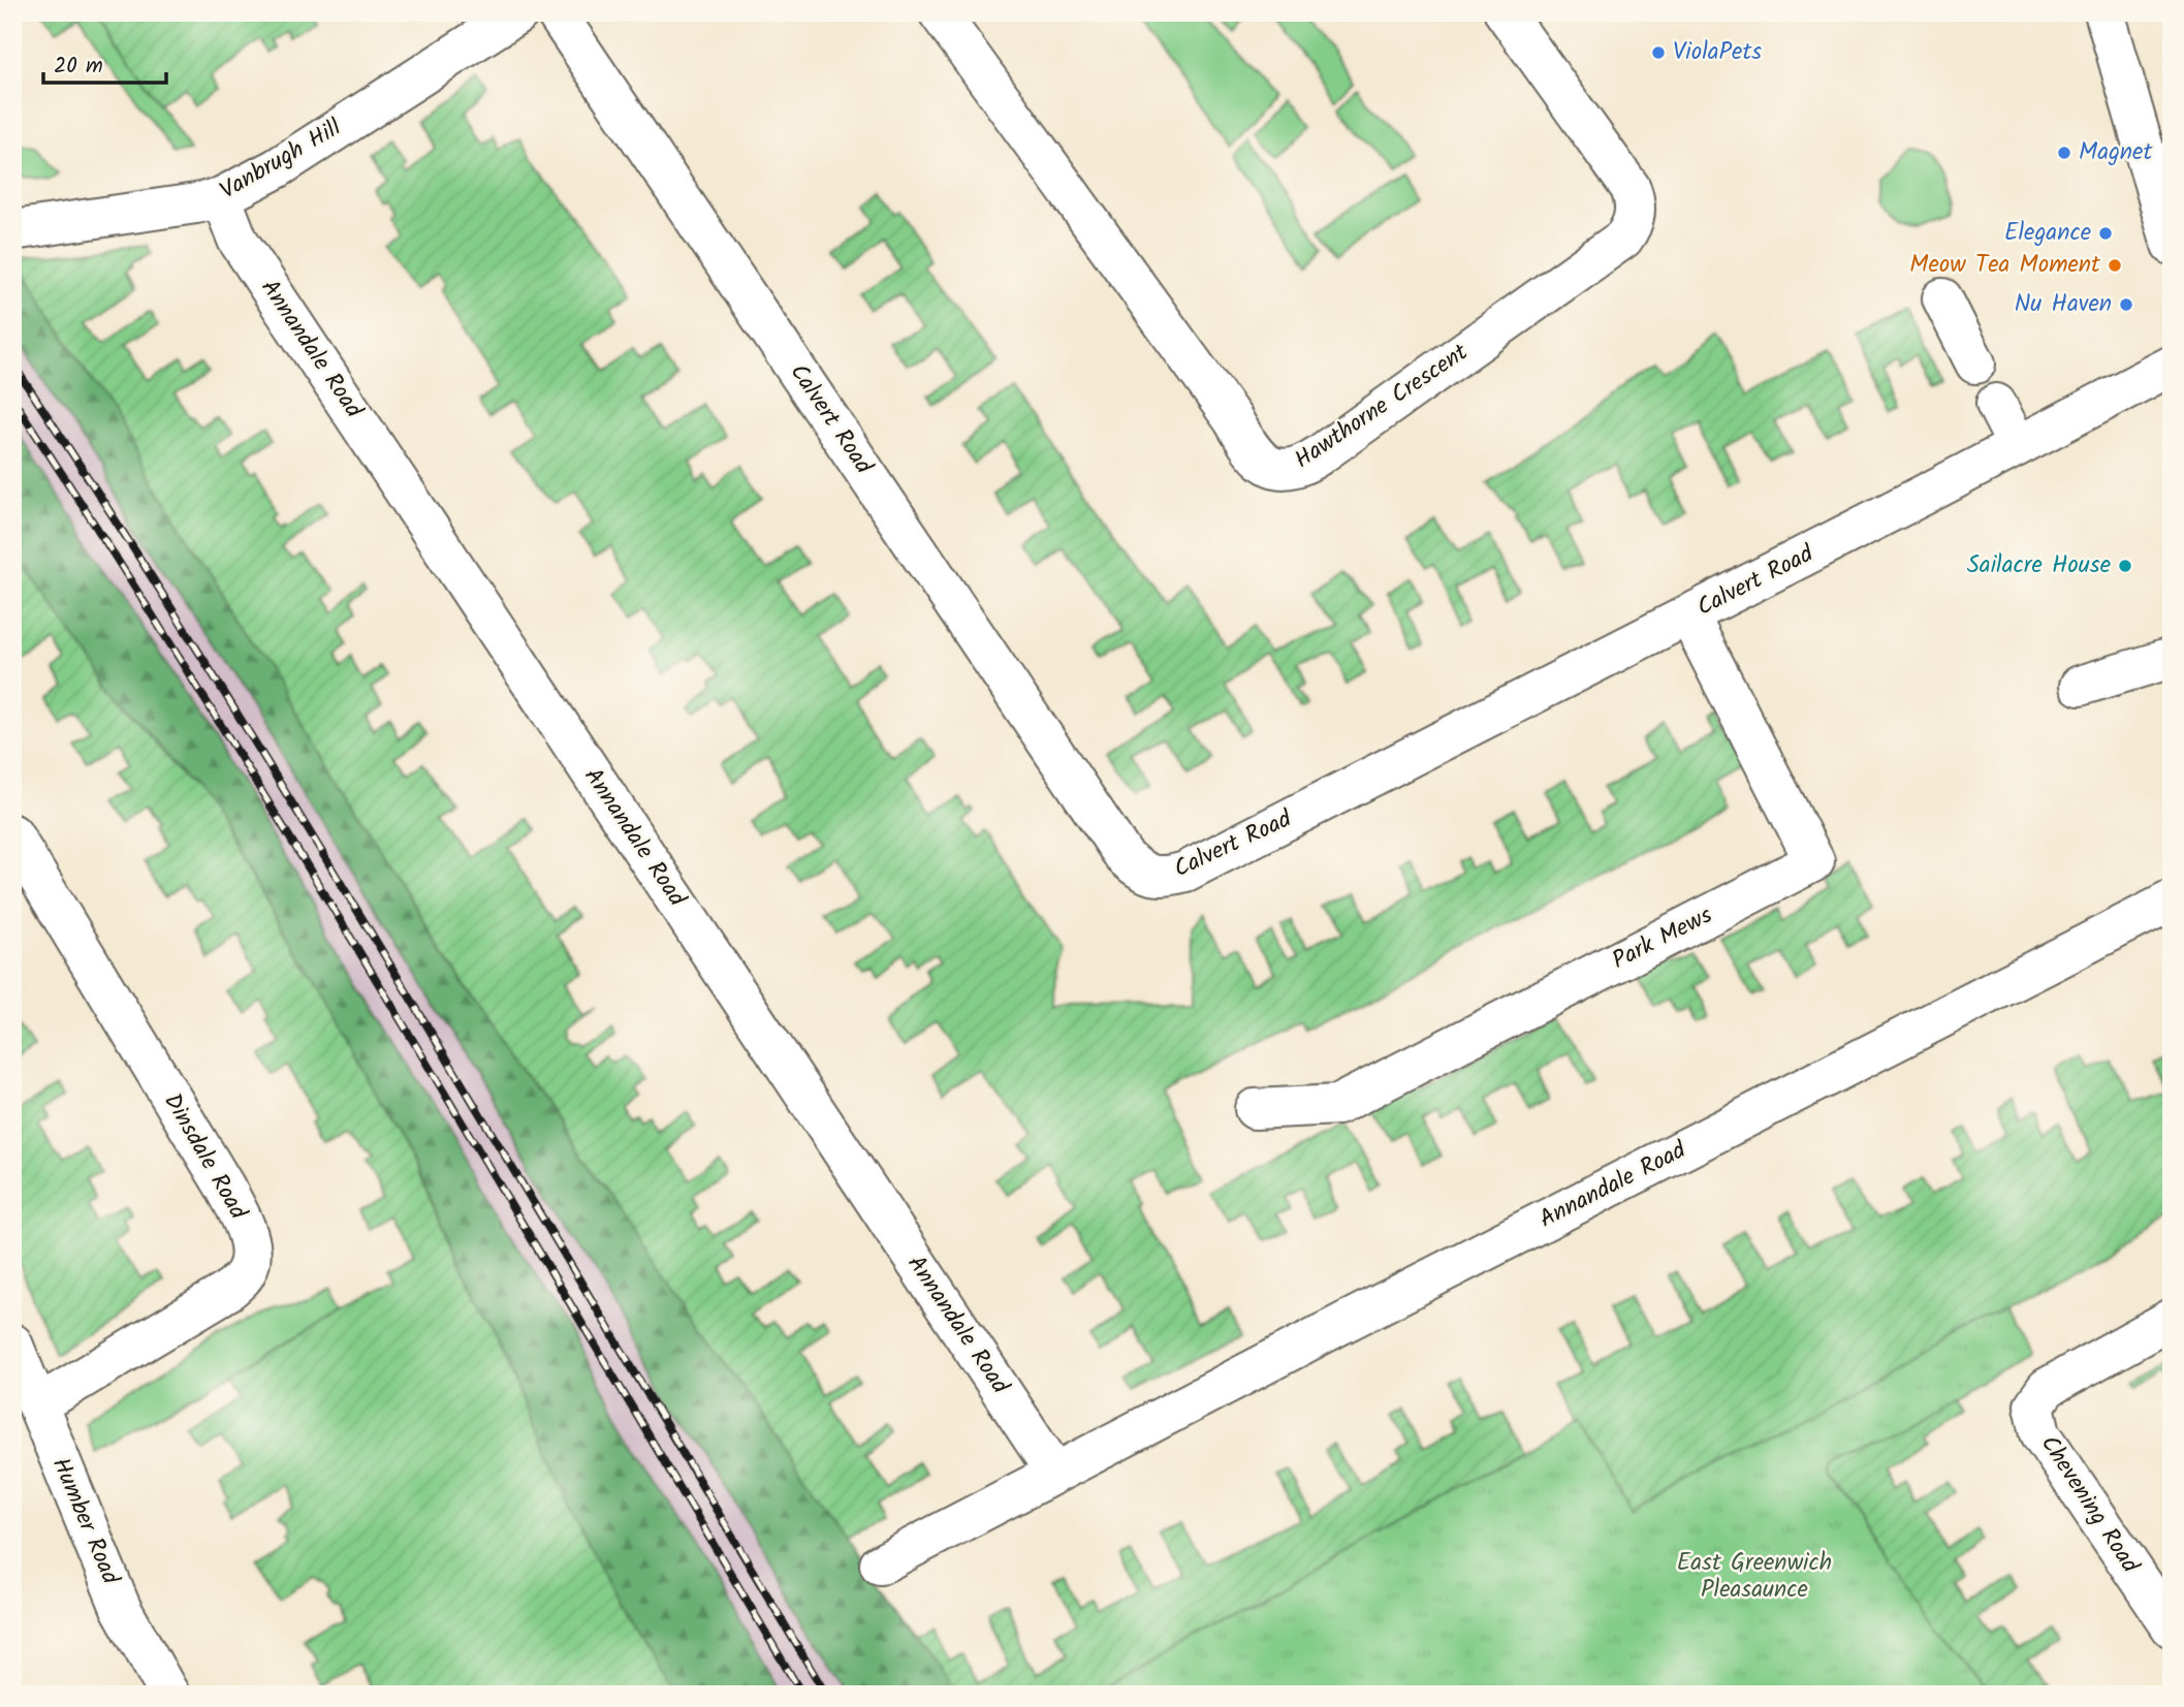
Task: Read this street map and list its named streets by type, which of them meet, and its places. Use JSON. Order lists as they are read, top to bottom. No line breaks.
{"streets":{"street":["Vanbrugh Hill","Annandale Road","Hawthorne Crescent","Calvert Road","Park Mews","Dinsdale Road","Chevening Road","Humber Road"]},"crossings":[["Vanbrugh Hill","Annandale Road"],["Calvert Road","Park Mews"],["Dinsdale Road","Humber Road"]],"parks":["East Greenwich Pleasaunce"],"places":["ViolaPets","Magnet","Elegance","Meow Tea Moment","Nu Haven","Sailacre House"],"scale_bar":"20 m"}
